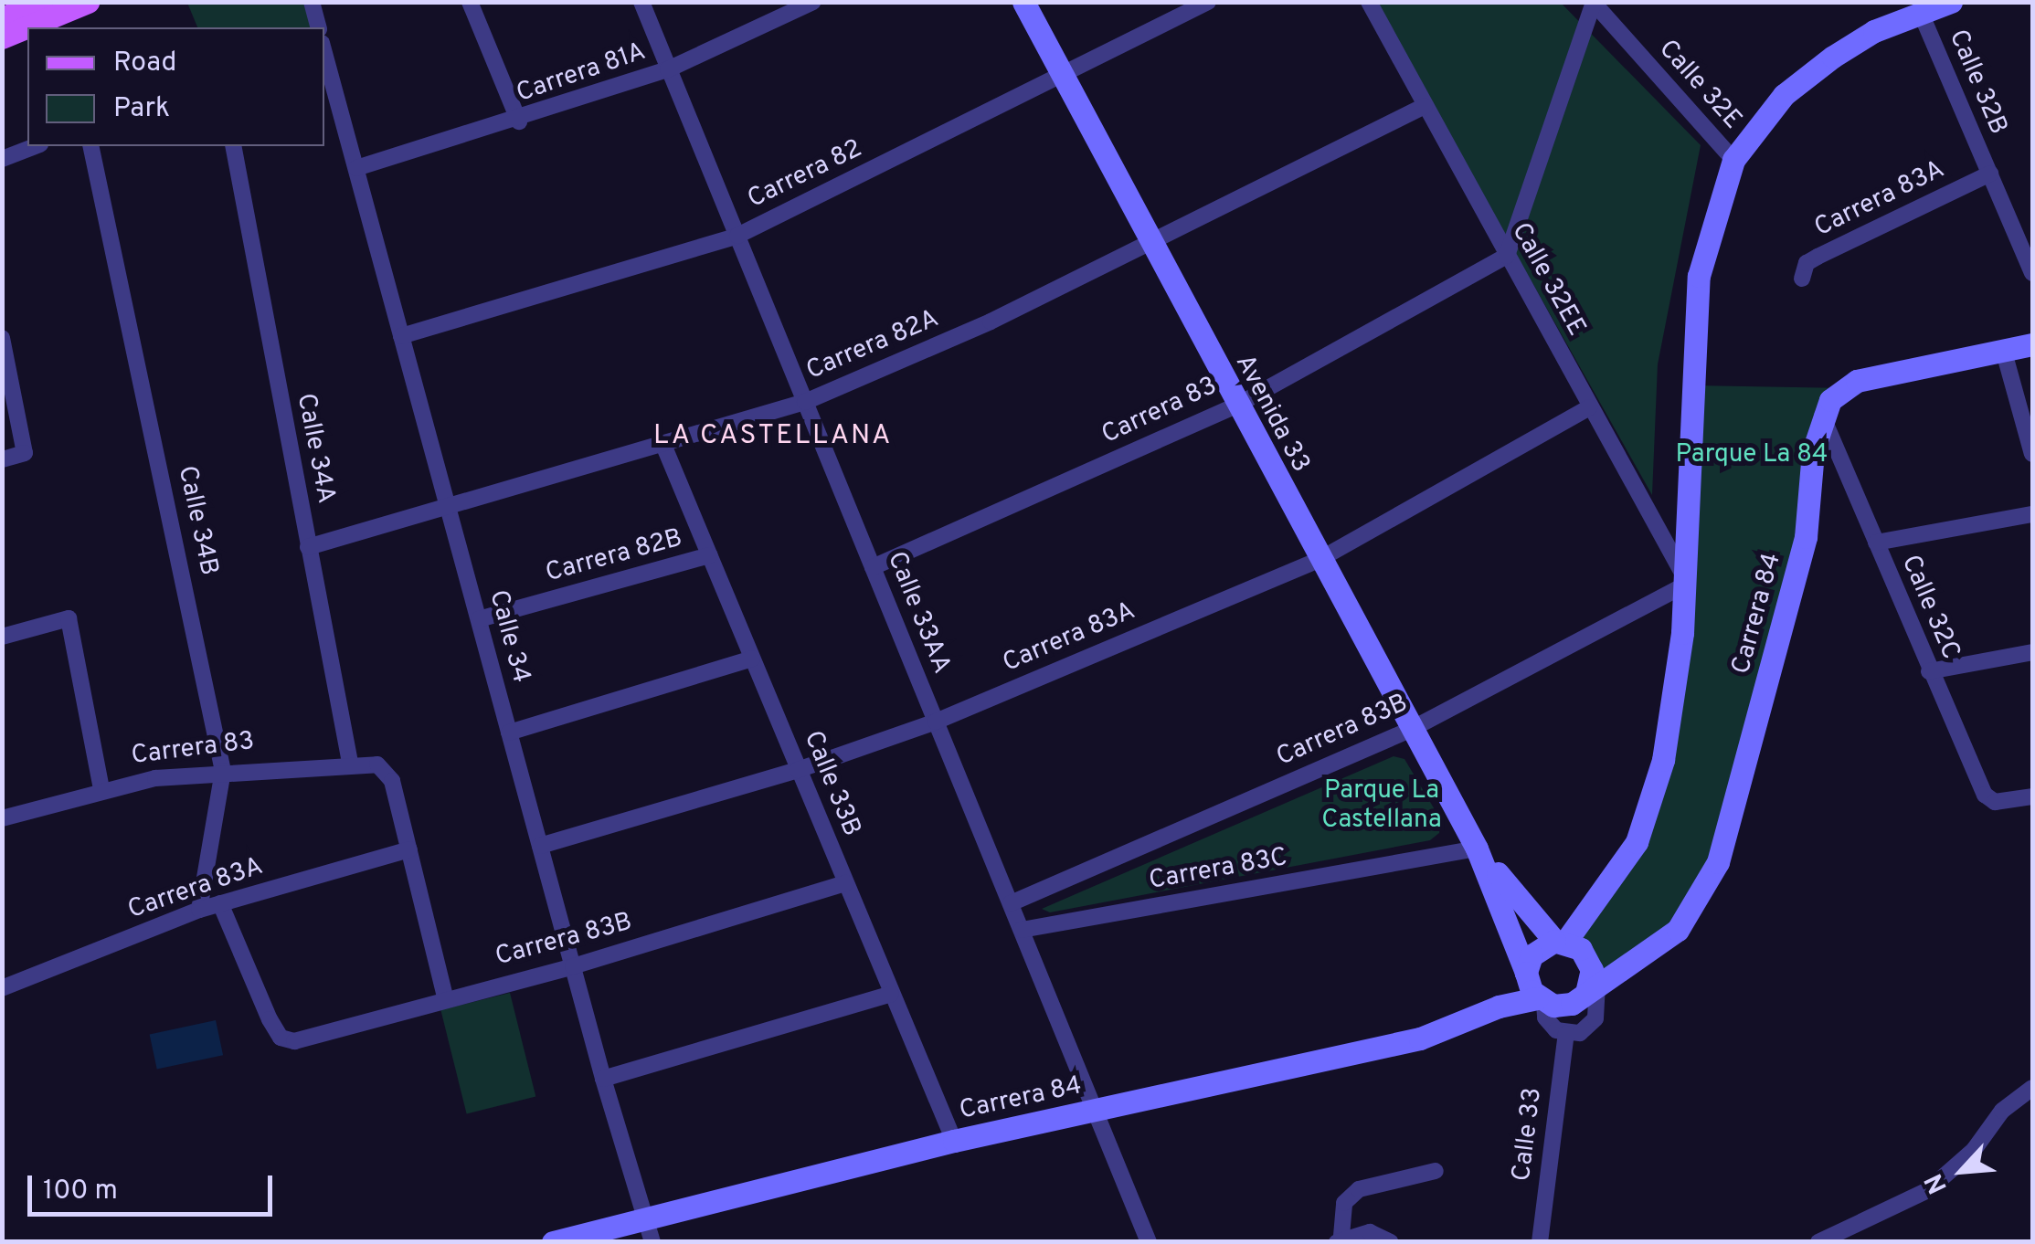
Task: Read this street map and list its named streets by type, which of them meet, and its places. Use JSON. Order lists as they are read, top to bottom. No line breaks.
{"streets":{"street":["Carrera 81A","Calle 32B","Calle 32E","Carrera 82","Carrera 83A","Calle 32EE","Carrera 82A","Carrera 83","Avenida 33","Calle 34A","Calle 34B","Carrera 82B","Calle 32C","Calle 33AA","Carrera 84","Calle 34","Carrera 83B","Calle 33B","Carrera 83C","Calle 33"]},"crossings":[["Carrera 81A","Calle 33AA"],["Carrera 81A","Calle 34"],["Calle 32B","Carrera 83A"],["Carrera 82","Avenida 33"],["Carrera 82","Calle 33AA"],["Carrera 82","Calle 34"],["Carrera 83A","Calle 32EE"],["Carrera 83A","Carrera 83"],["Carrera 83A","Avenida 33"],["Carrera 83A","Calle 34B"],["Carrera 83A","Calle 33AA"],["Carrera 83A","Calle 34"],["Carrera 83A","Carrera 83B"],["Carrera 83A","Calle 33B"],["Calle 32EE","Carrera 82A"],["Calle 32EE","Carrera 83"],["Calle 32EE","Carrera 83B"],["Carrera 82A","Avenida 33"],["Carrera 82A","Calle 34A"],["Carrera 82A","Calle 33AA"],["Carrera 82A","Calle 34"],["Carrera 82A","Calle 33B"],["Carrera 83","Avenida 33"],["Carrera 83","Calle 34A"],["Carrera 83","Calle 34B"],["Carrera 83","Calle 33AA"],["Avenida 33","Carrera 84"],["Avenida 33","Carrera 83B"],["Avenida 33","Carrera 83C"],["Carrera 82B","Calle 34"],["Carrera 82B","Calle 33B"],["Calle 32C","Carrera 84"],["Calle 33AA","Carrera 84"],["Calle 33AA","Carrera 83B"],["Calle 33AA","Carrera 83C"],["Carrera 84","Calle 34"],["Carrera 84","Calle 33B"],["Calle 34","Carrera 83B"],["Carrera 83B","Calle 33B"]],"districts":["LA CASTELLANA"],"parks":["Parque La 84","Parque La Castellana"],"legend":["Road","Park"],"scale_bar":"100 m","north":"bottom left"}
